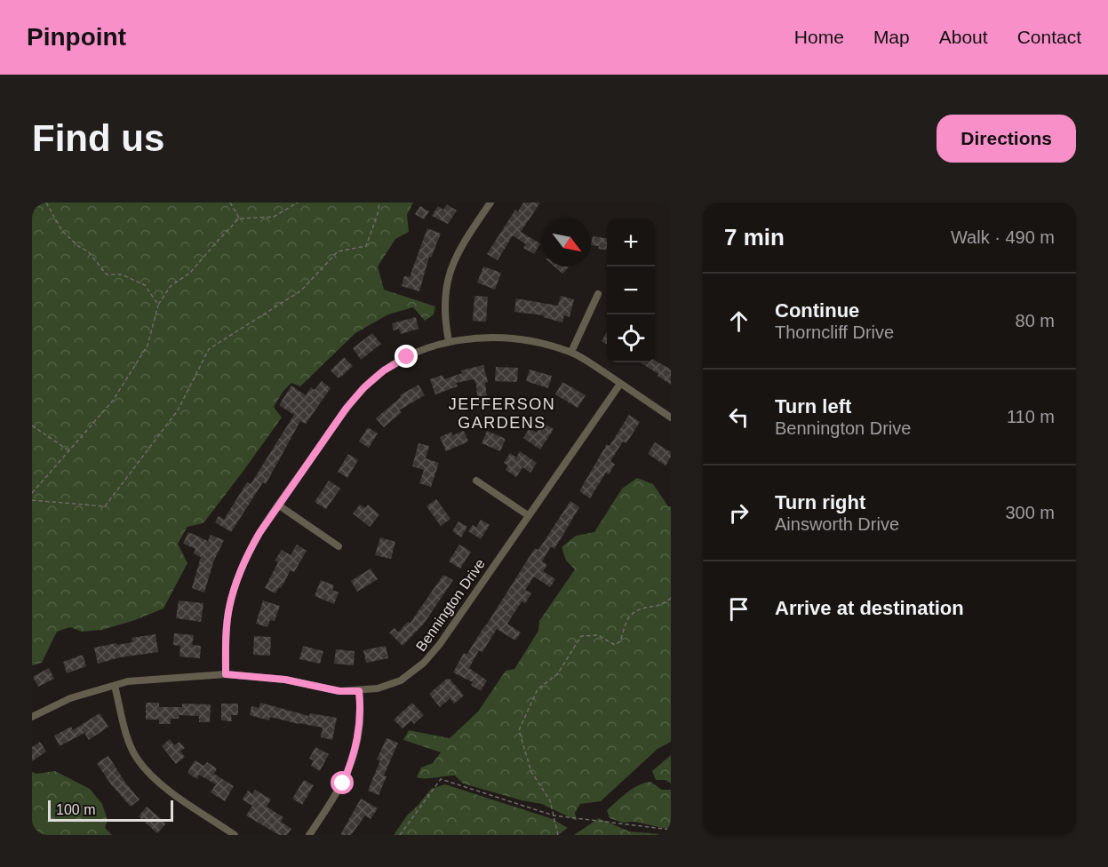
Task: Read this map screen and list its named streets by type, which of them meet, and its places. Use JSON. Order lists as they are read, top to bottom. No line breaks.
{"streets":{"street":["Bennington Drive"]},"districts":["JEFFERSON GARDENS"],"scale_bar":"100 m","north":"bottom right","page":{"header":"Pinpoint","nav":["Home","Map","About","Contact"],"buttons":"Directions","title":"Find us","heading":["7 min","Walk · 490 m"],"map_buttons":["+","−"],"list":[["Continue","Thorncliff Drive","80 m"],["Turn left","Bennington Drive","110 m"],["Turn right","Ainsworth Drive","300 m"],"Arrive at destination"],"scale":"100 m"}}
